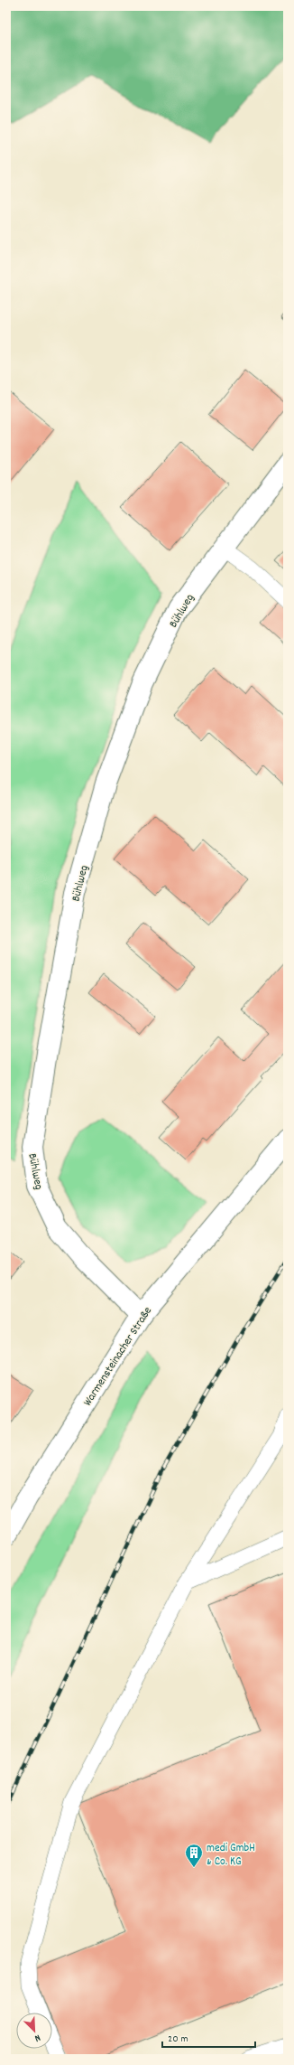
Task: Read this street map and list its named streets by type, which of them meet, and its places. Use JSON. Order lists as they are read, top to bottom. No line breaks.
{"streets":{"street":["Bühlweg","Warmensteinacher Straße"]},"crossings":[["Bühlweg","Warmensteinacher Straße"]],"places":{"building":["medi GmbH & Co. KG"]},"scale_bar":"20 m","north":"bottom right"}
